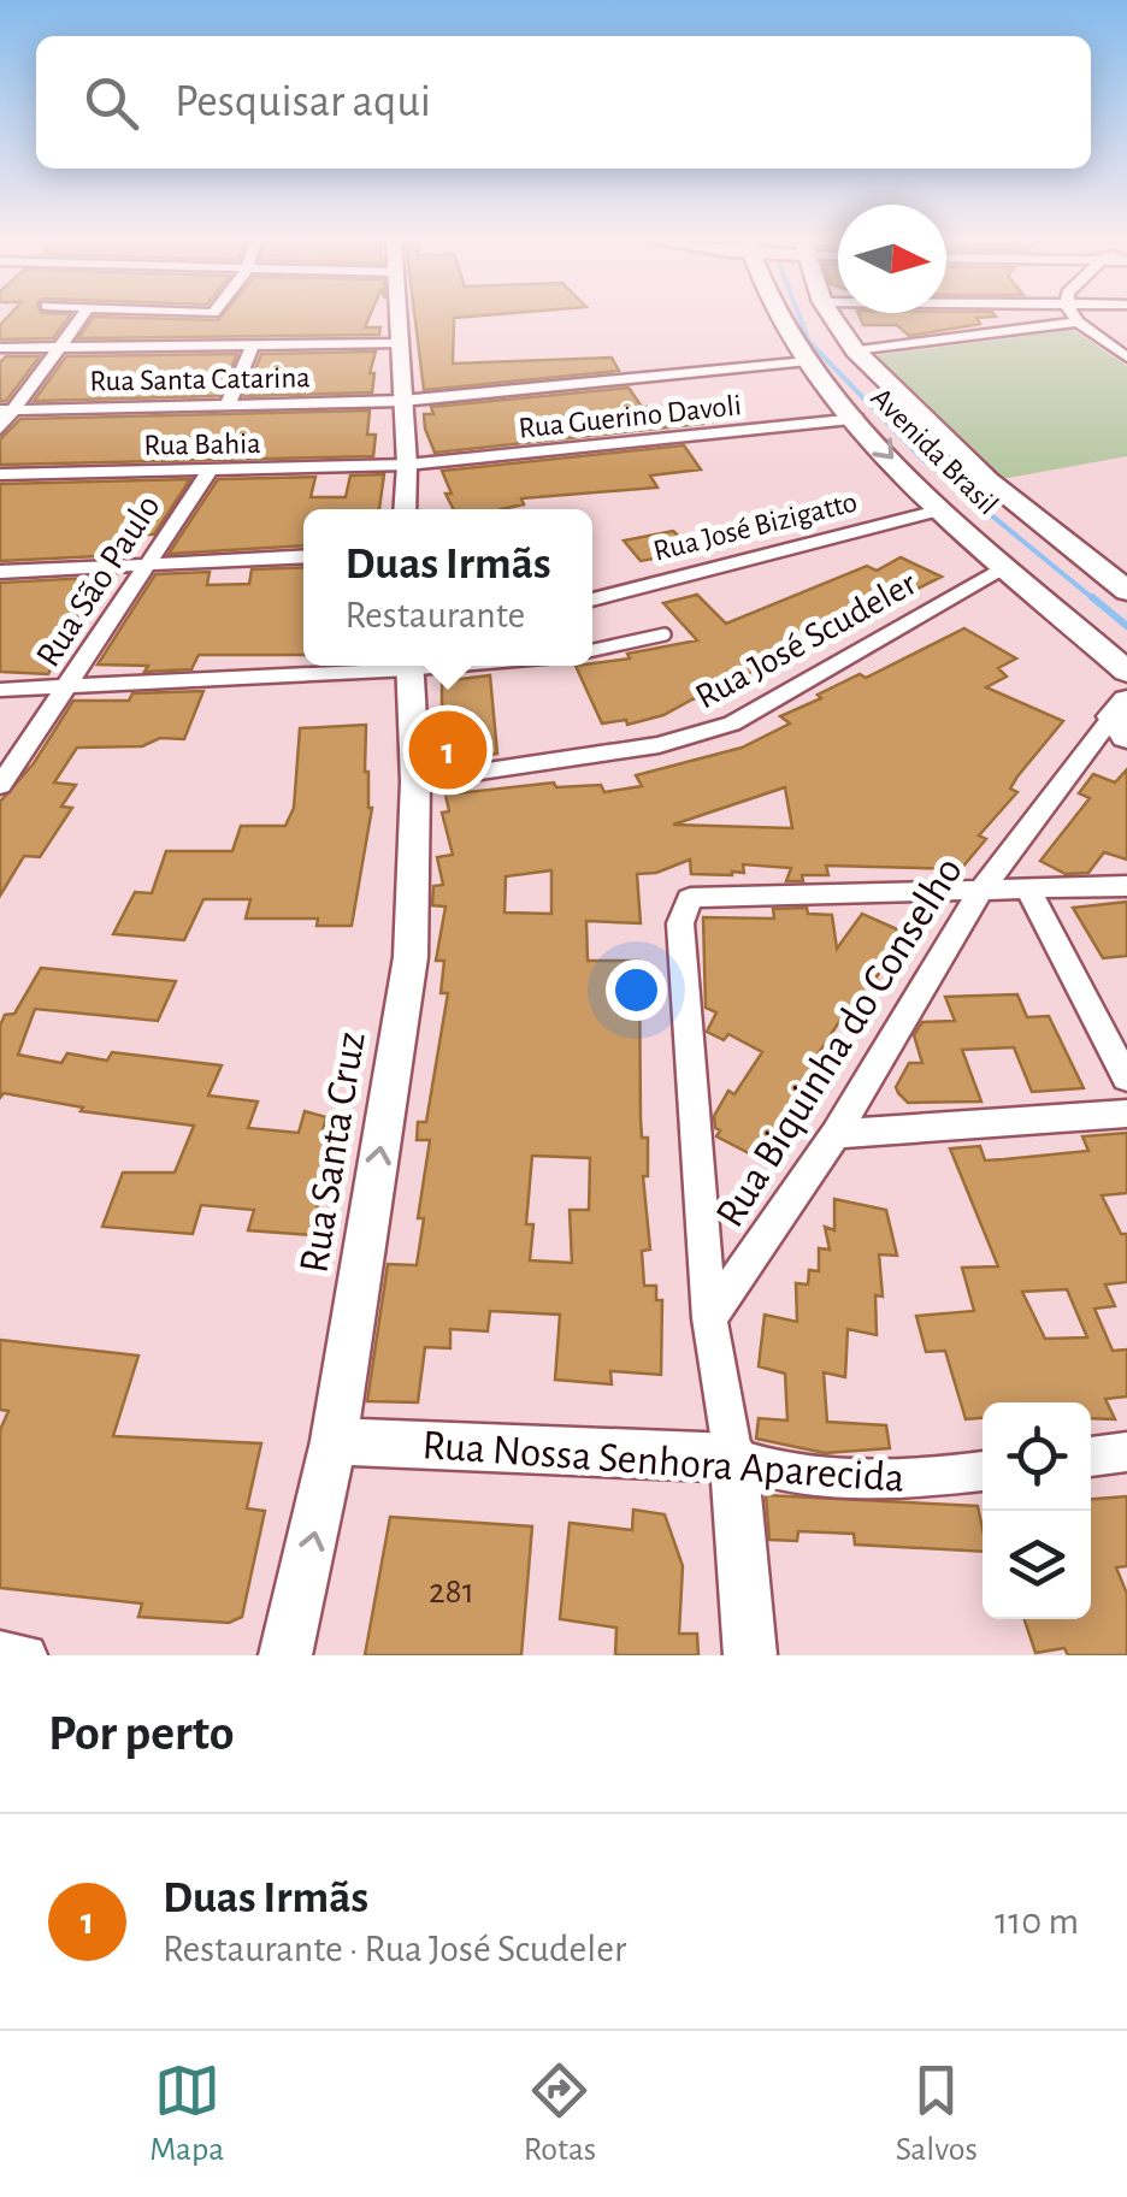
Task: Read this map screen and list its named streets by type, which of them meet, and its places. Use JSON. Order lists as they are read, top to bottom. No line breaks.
{"streets":{"main road":["Avenida Brasil"],"street":["Rua Santa Catarina","Rua Guerino Davoli","Rua Bahia","Rua José Bizigatto","Rua São Paulo","Rua José Scudeler","Rua Biquinha do Conselho","Rua Santa Cruz","Rua Nossa Senhora Aparecida"]},"crossings":[["Rua Santa Catarina","Avenida Brasil"],["Rua Guerino Davoli","Rua Bahia"],["Rua Guerino Davoli","Avenida Brasil"],["Rua Bahia","Rua São Paulo"],["Avenida Brasil","Rua José Bizigatto"],["Avenida Brasil","Rua José Scudeler"],["Rua José Scudeler","Rua Santa Cruz"],["Rua Santa Cruz","Rua Nossa Senhora Aparecida"]],"one_way":["Rua Santa Cruz"],"house_numbers":["281"],"north":"right","page":{"search":"Pesquisar aqui","popup":["Duas Irmãs","Restaurante"],"pins":"1","heading":"Por perto","list":[{"mark":"1","name":"Duas Irmãs","note":"Restaurante · Rua José Scudeler","value":"110 m"}],"nav":["Mapa","Rotas","Salvos"]}}
